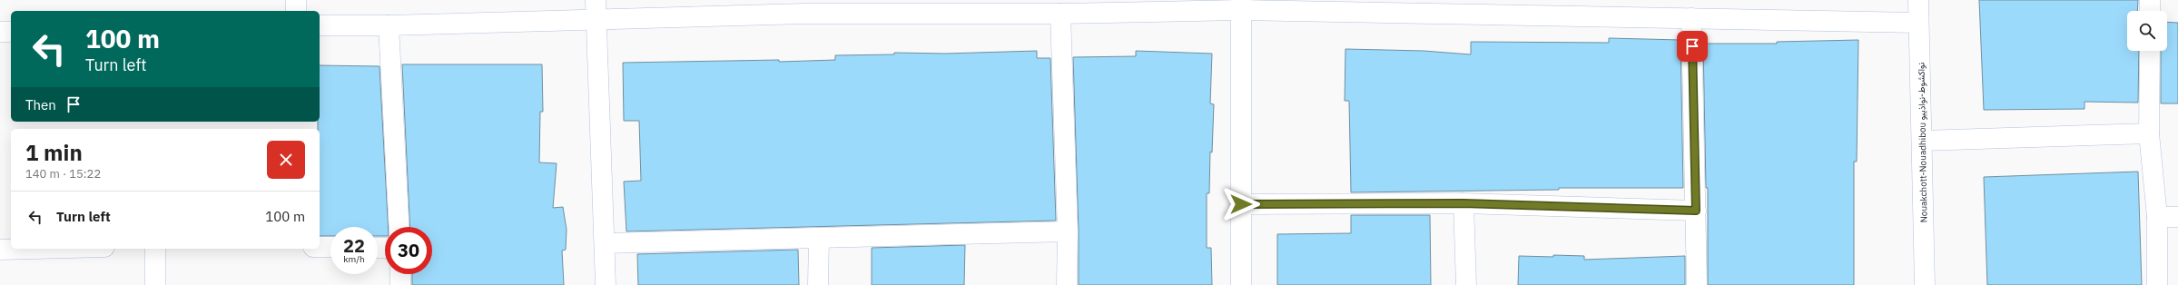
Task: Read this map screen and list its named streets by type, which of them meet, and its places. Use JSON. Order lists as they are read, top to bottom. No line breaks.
{"streets":{"main road":["Nouakchott-Nouadhibou نواكشوط-نواذيبو"]},"page":{"turn":["100 m","Turn left"],"then":"Then","heading":["1 min","140 m · 15:22"],"list":[{"name":"Turn left","value":"100 m"}],"speed":"22 km/h","limit":"30"}}
